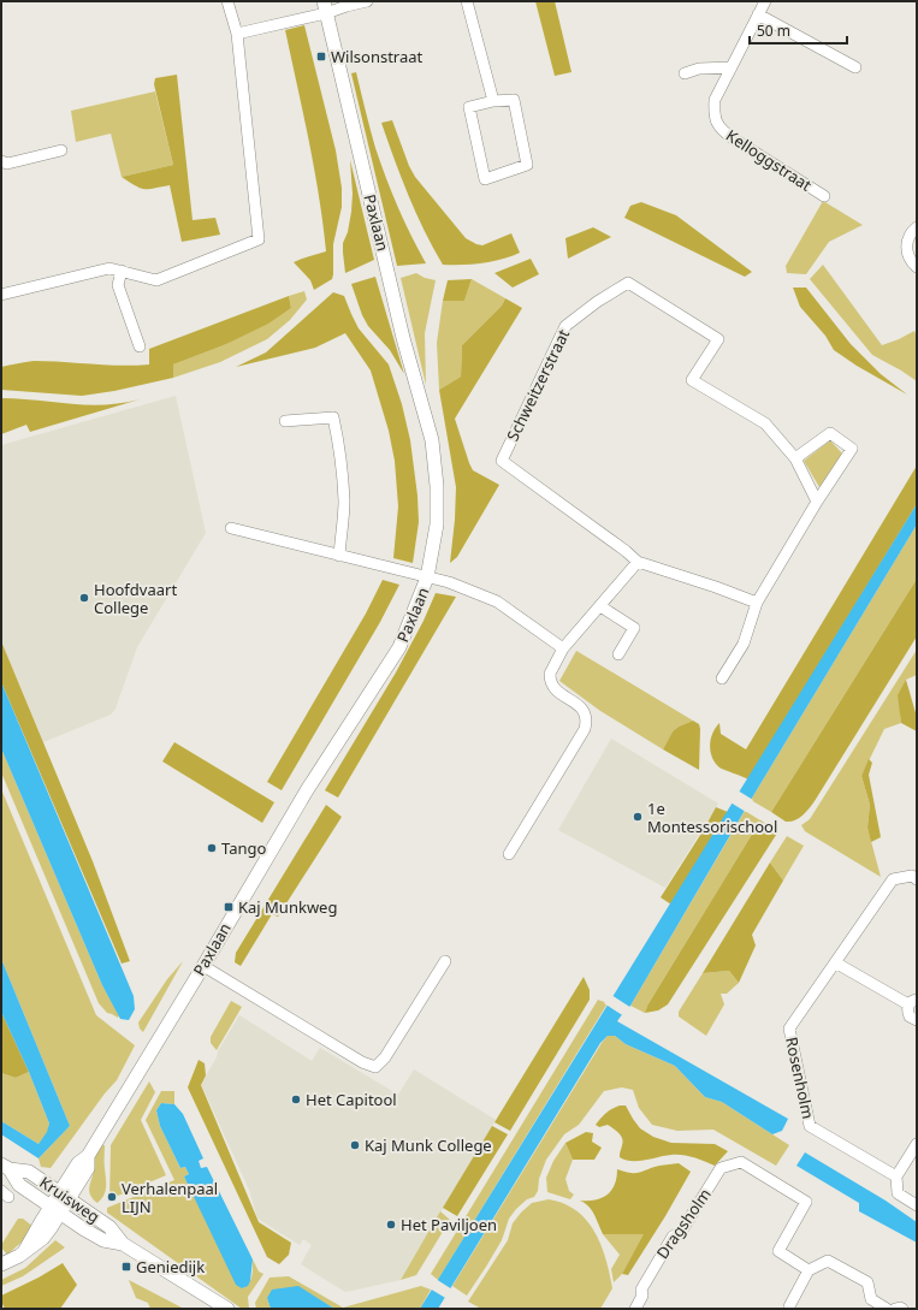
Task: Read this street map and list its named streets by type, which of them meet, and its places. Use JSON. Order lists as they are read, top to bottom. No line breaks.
{"streets":{"street":["Kelloggstraat","Paxlaan","Schweitzerstraat","Rosenholm","Kruisweg","Dragsholm"]},"crossings":[["Paxlaan","Kruisweg"]],"places":{"transit":["Wilsonstraat","Kaj Munkweg","Geniedijk"],"other":["Hoofdvaart College","1e Montessorischool","Tango","Het Capitool","Kaj Munk College","Verhalenpaal LIJN","Het Paviljoen"]},"scale_bar":"50 m"}
